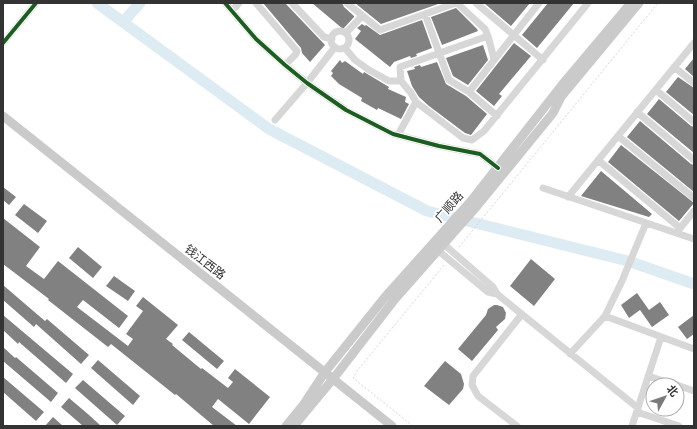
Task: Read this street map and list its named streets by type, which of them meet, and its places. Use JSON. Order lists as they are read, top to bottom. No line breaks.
{"streets":{"main road":["广顺路","钱江西路"]},"crossings":[["广顺路","钱江西路"]],"north":"top right"}
